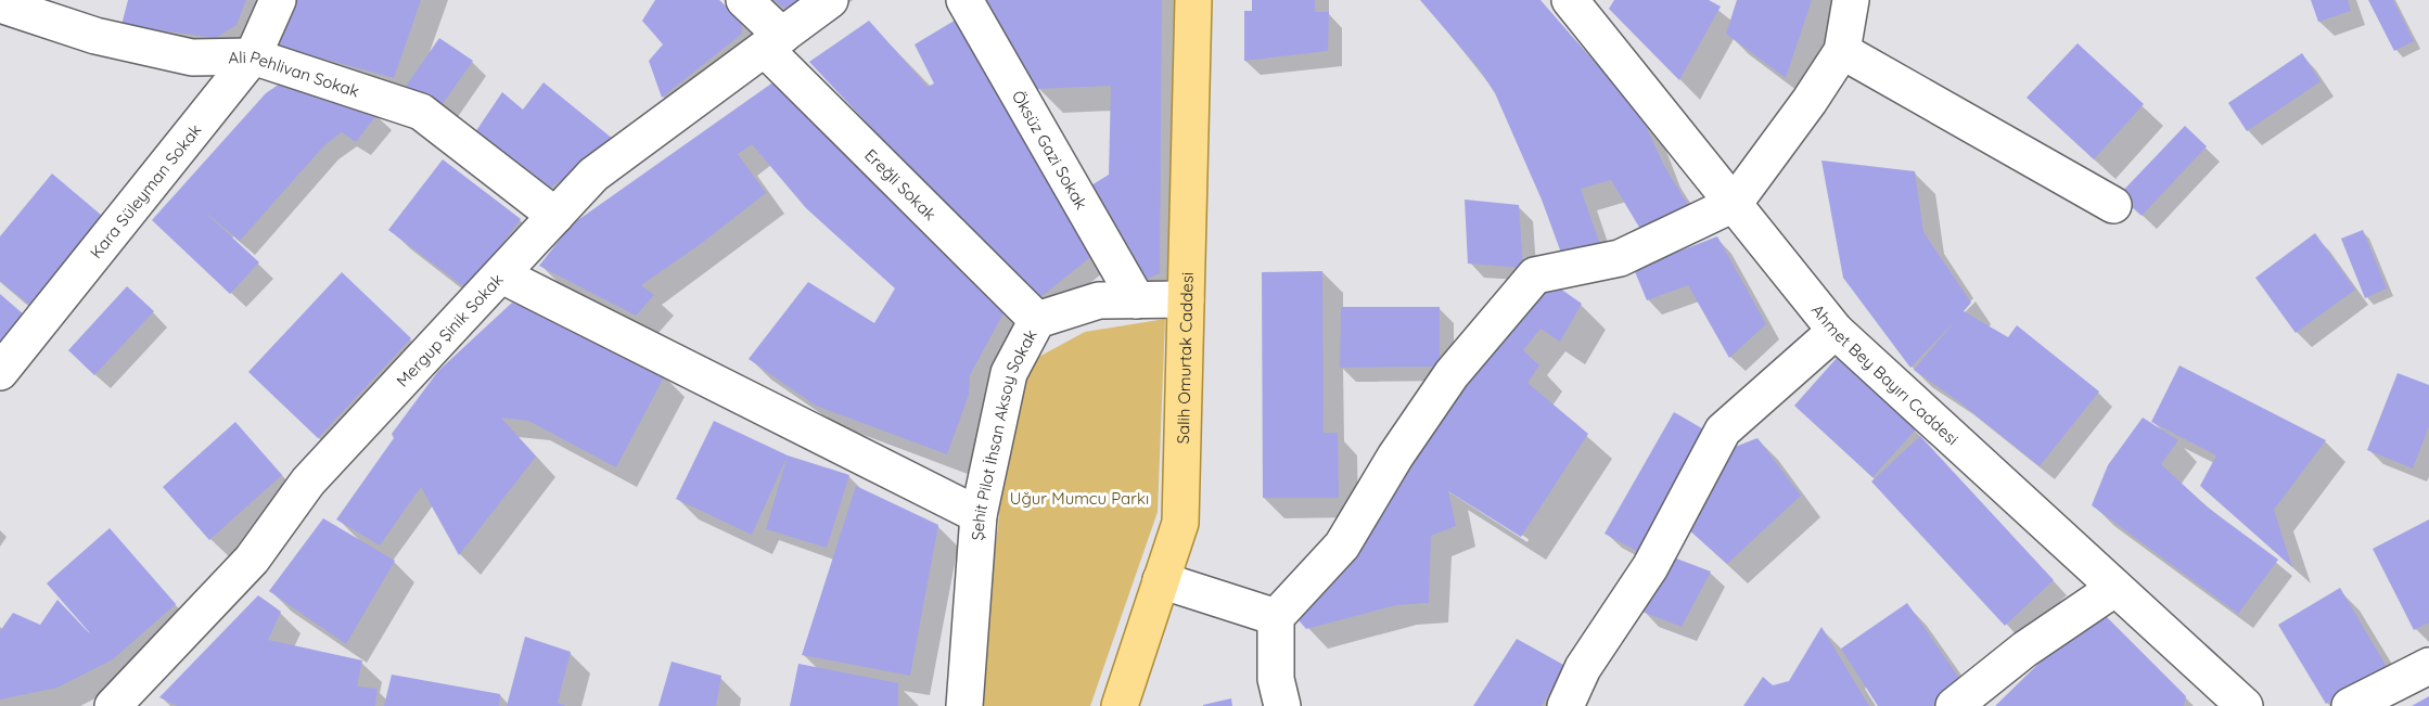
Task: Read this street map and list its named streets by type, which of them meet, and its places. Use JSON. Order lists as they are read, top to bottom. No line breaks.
{"streets":{"main road":["Salih Omurtak Caddesi"],"street":["Ali Pehlivan Sokak","Öksüz Gazi Sokak","Ereğli Sokak","Kara Süleyman Sokak","Mergup Şinik Sokak","Ahmet Bey Bayırı Caddesi","Şehit Pilot İhsan Aksoy Sokak"]},"crossings":[["Ali Pehlivan Sokak","Kara Süleyman Sokak"],["Ali Pehlivan Sokak","Mergup Şinik Sokak"],["Öksüz Gazi Sokak","Şehit Pilot İhsan Aksoy Sokak"],["Ereğli Sokak","Mergup Şinik Sokak"],["Ereğli Sokak","Şehit Pilot İhsan Aksoy Sokak"],["Salih Omurtak Caddesi","Şehit Pilot İhsan Aksoy Sokak"]],"parks":["Uğur Mumcu Parkı"]}
